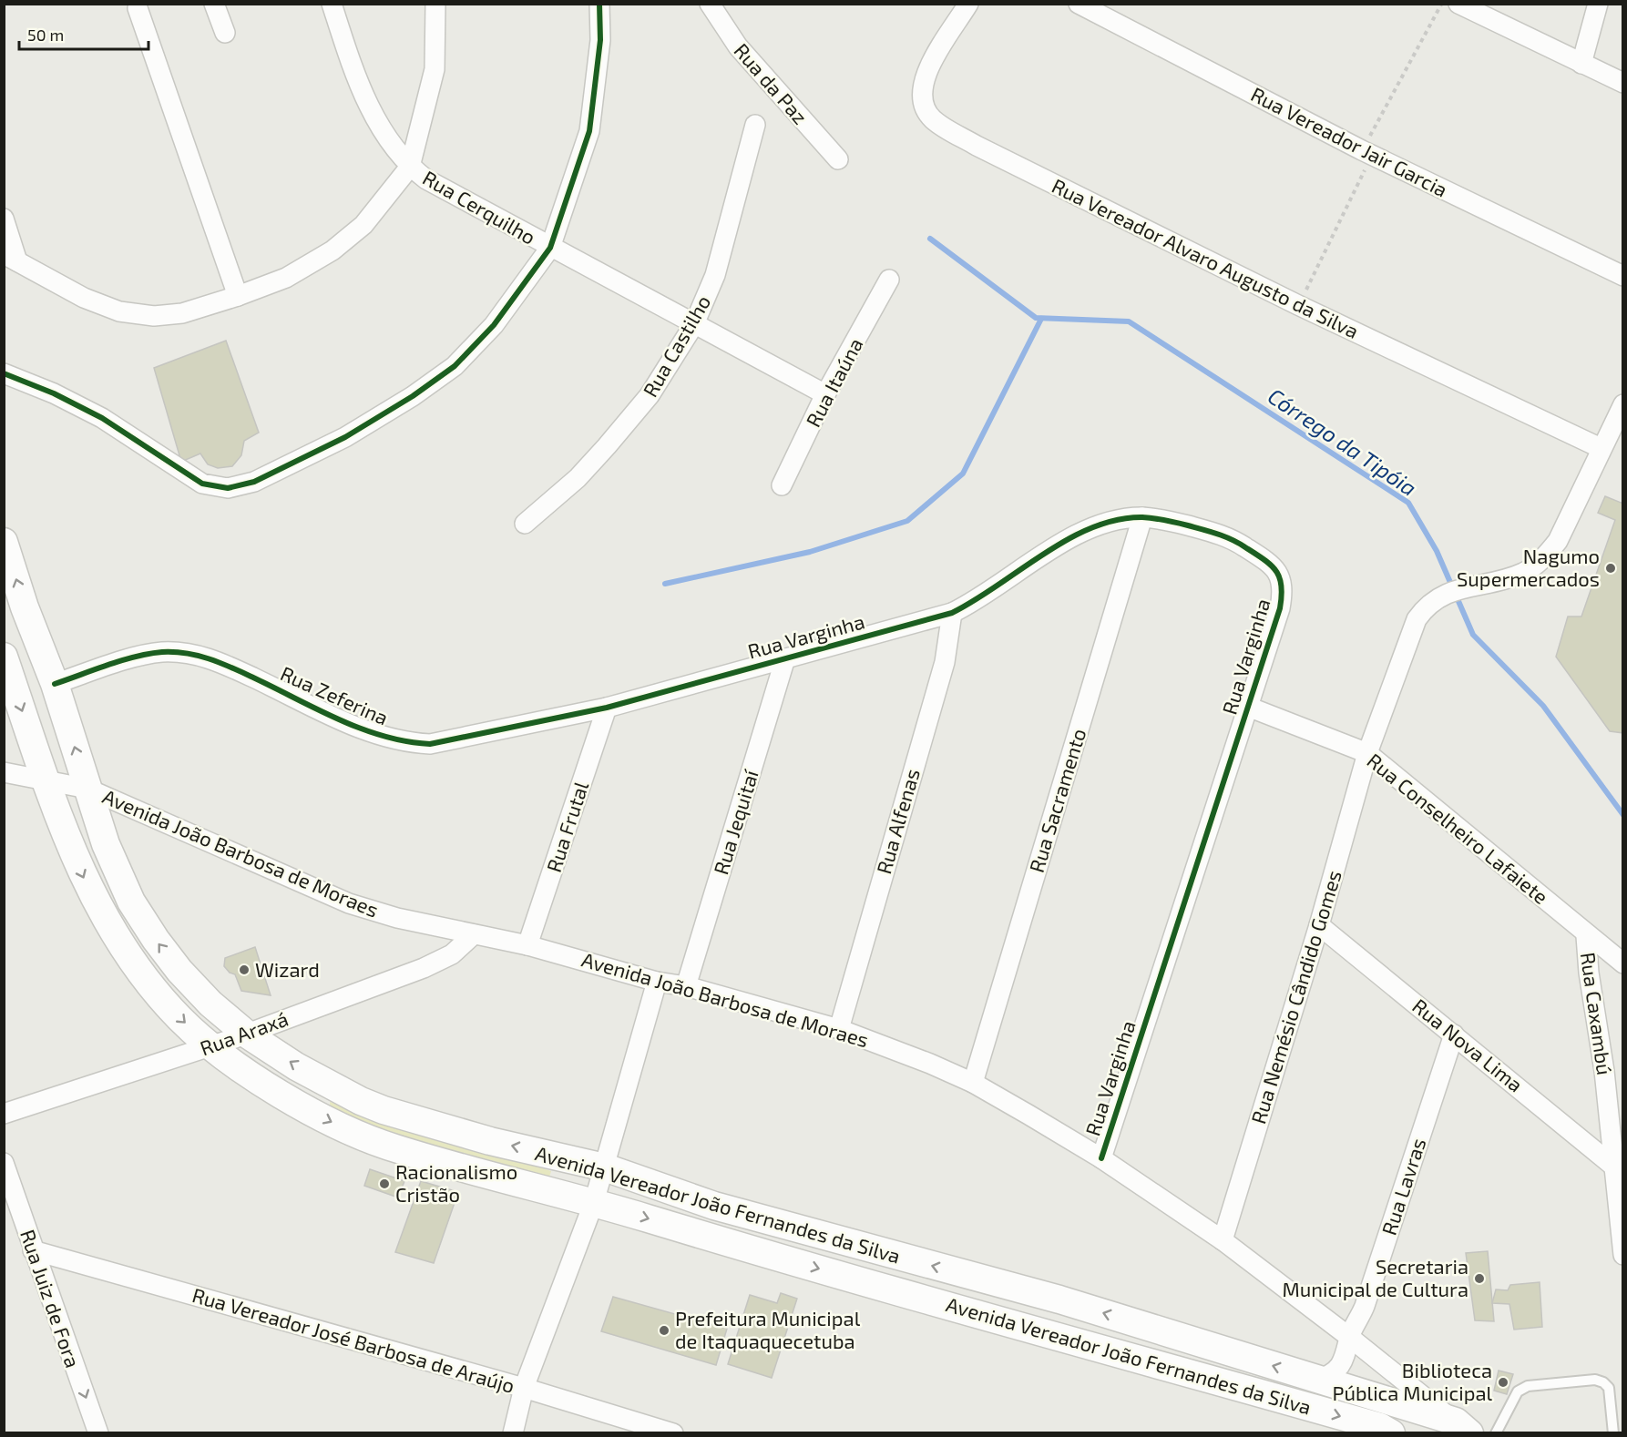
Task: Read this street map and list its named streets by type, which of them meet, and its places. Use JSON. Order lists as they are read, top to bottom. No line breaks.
{"streets":{"main road":["Avenida Vereador João Fernandes da Silva"],"street":["Rua da Paz","Rua Vereador Jair Garcia","Rua Cerquilho","Rua Vereador Alvaro Augusto da Silva","Rua Castilho","Rua Itaúna","Rua Varginha","Rua Zeferina","Rua Sacramento","Rua Alfenas","Rua Jequitaí","Rua Frutal","Rua Conselheiro Lafaiete","Avenida João Barbosa de Moraes","Rua Nemésio Cândido Gomes","Rua Caxambú","Rua Araxá","Rua Nova Lima","Rua Lavras","Rua Juiz de Fora","Rua Vereador José Barbosa de Araújo"]},"crossings":[["Rua Cerquilho","Rua Castilho"],["Rua Cerquilho","Rua Itaúna"],["Rua Vereador Alvaro Augusto da Silva","Rua Nemésio Cândido Gomes"],["Rua Varginha","Rua Zeferina"],["Rua Varginha","Rua Sacramento"],["Rua Varginha","Rua Alfenas"],["Rua Varginha","Rua Jequitaí"],["Rua Varginha","Rua Frutal"],["Rua Varginha","Rua Conselheiro Lafaiete"],["Rua Varginha","Avenida João Barbosa de Moraes"],["Rua Zeferina","Rua Frutal"],["Rua Zeferina","Avenida Vereador João Fernandes da Silva"],["Rua Sacramento","Avenida João Barbosa de Moraes"],["Rua Alfenas","Avenida João Barbosa de Moraes"],["Rua Jequitaí","Avenida João Barbosa de Moraes"],["Rua Frutal","Avenida João Barbosa de Moraes"],["Rua Conselheiro Lafaiete","Rua Nemésio Cândido Gomes"],["Rua Conselheiro Lafaiete","Rua Caxambú"],["Avenida João Barbosa de Moraes","Rua Nemésio Cândido Gomes"],["Avenida João Barbosa de Moraes","Rua Araxá"],["Avenida João Barbosa de Moraes","Rua Lavras"],["Avenida João Barbosa de Moraes","Avenida Vereador João Fernandes da Silva"],["Rua Nemésio Cândido Gomes","Rua Nova Lima"],["Rua Caxambú","Rua Nova Lima"],["Rua Araxá","Avenida Vereador João Fernandes da Silva"],["Rua Nova Lima","Rua Lavras"],["Rua Juiz de Fora","Rua Vereador José Barbosa de Araújo"]],"one_way":["Rua Juiz de Fora"],"water":["Córrego da Tipóia"],"places":["Nagumo Supermercados","Wizard","Racionalismo Cristão","Secretaria Municipal de Cultura","Prefeitura Municipal de Itaquaquecetuba","Biblioteca Pública Municipal"],"scale_bar":"50 m"}
